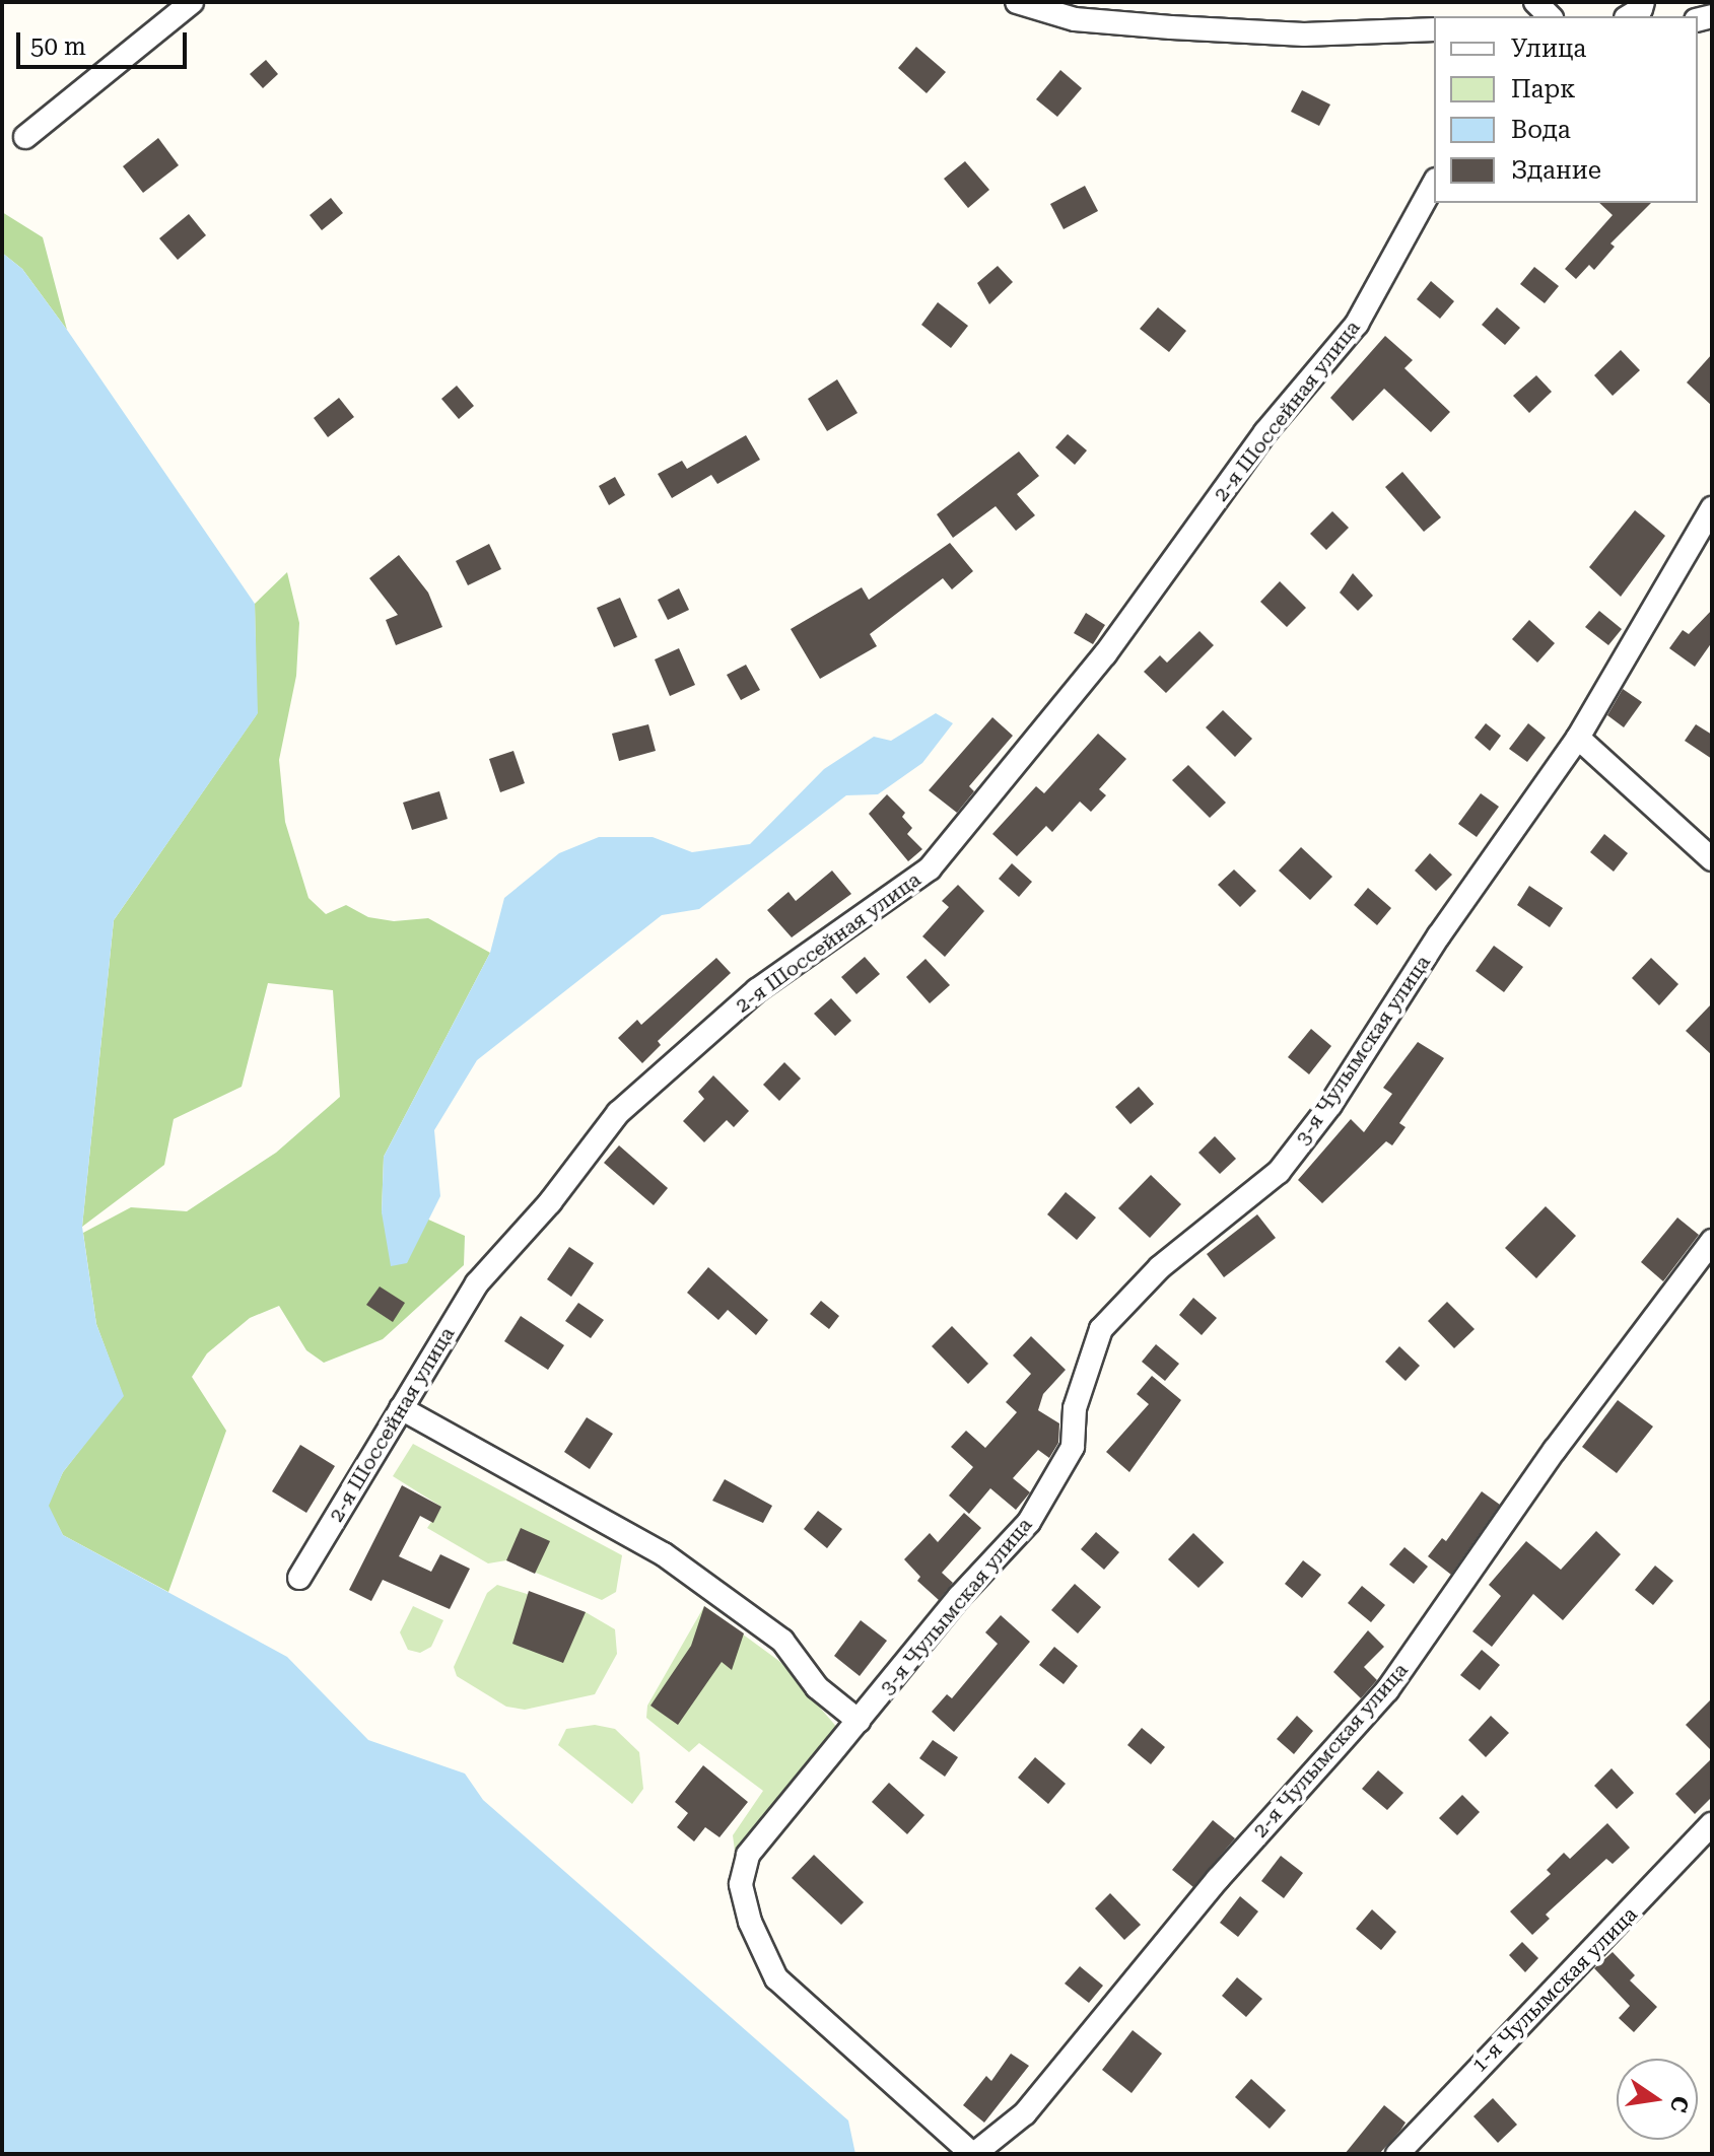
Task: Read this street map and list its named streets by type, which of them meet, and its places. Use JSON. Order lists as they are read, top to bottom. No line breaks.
{"streets":{"street":["2-я Шоссейная улица","3-я Чулымская улица","2-я Чулымская улица","1-я Чулымская улица"]},"crossings":[["3-я Чулымская улица","2-я Чулымская улица"]],"legend":["Улица","Парк","Вода","Здание"],"scale_bar":"50 m","north":"right"}
